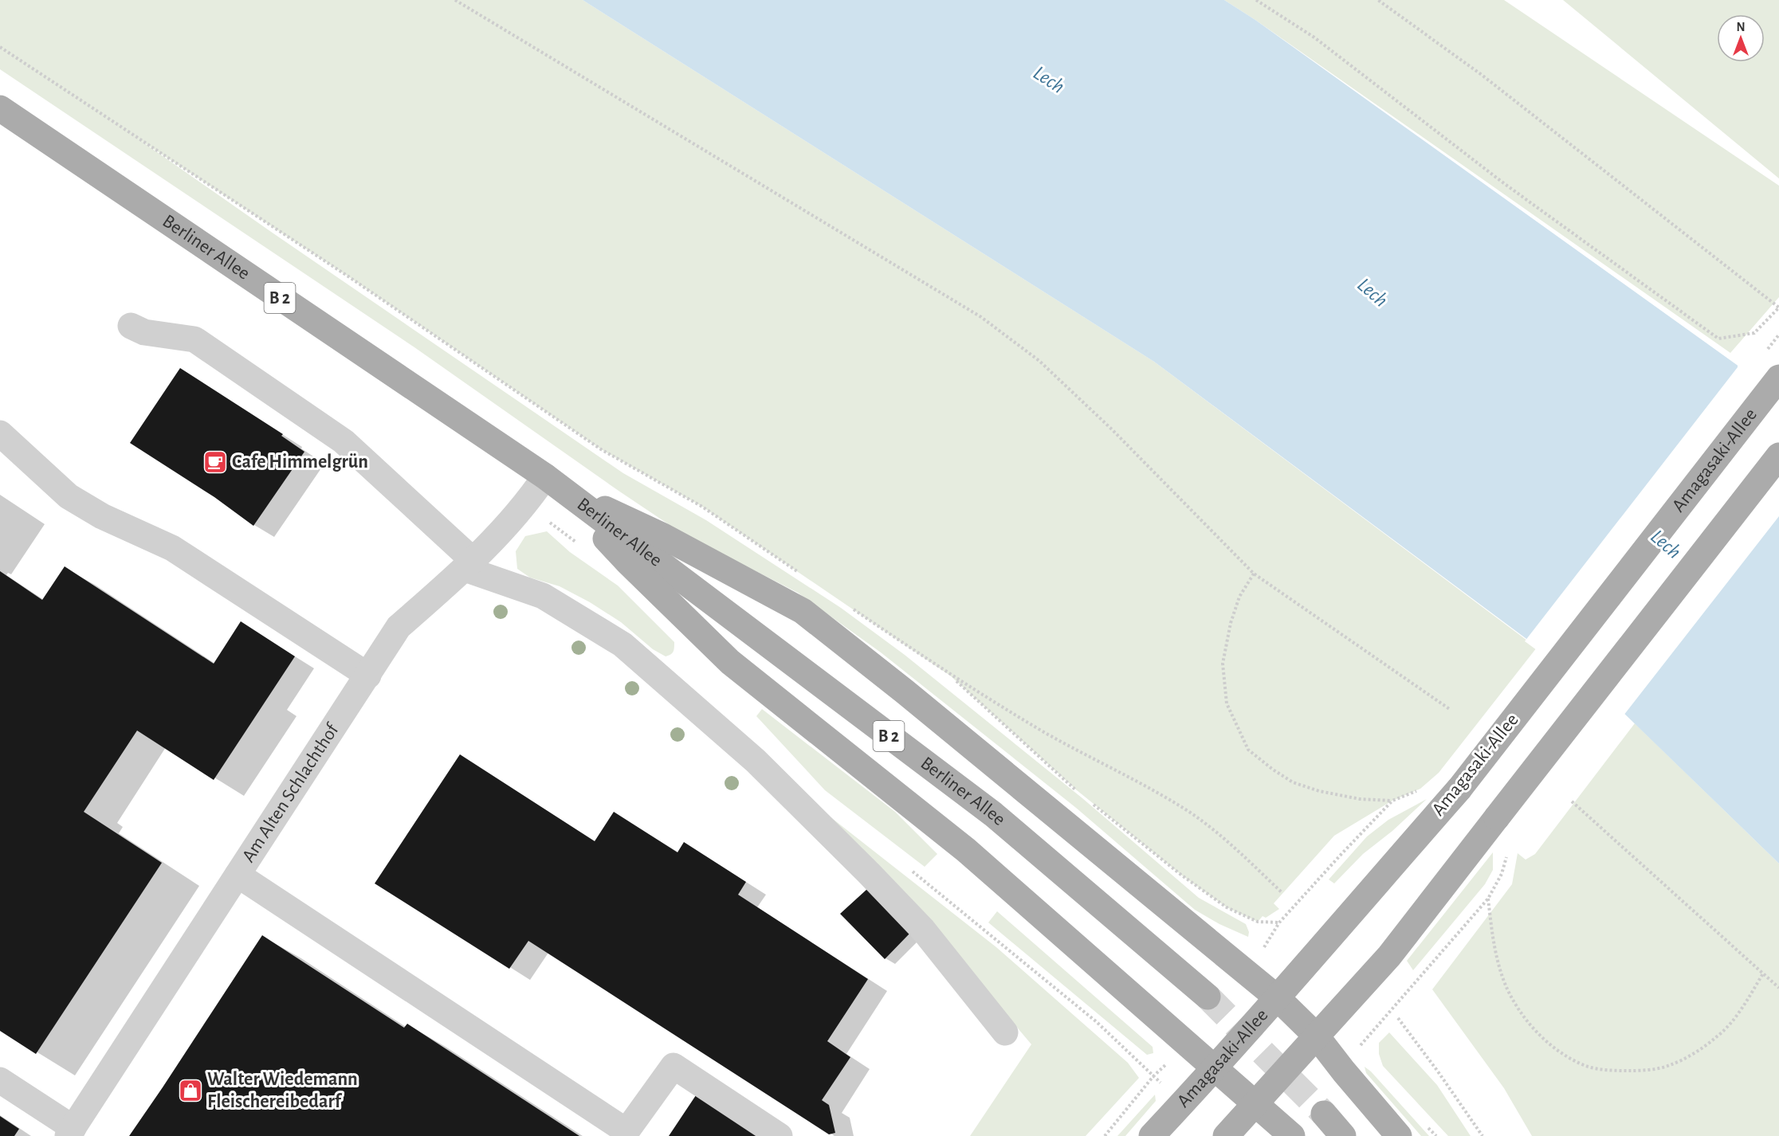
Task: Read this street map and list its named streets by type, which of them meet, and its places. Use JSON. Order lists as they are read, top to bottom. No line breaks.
{"streets":{"main road":["Berliner Allee","B 2","Amagasaki-Allee"],"street":["Am Alten Schlachthof"]},"crossings":[["Berliner Allee","Am Alten Schlachthof"]],"water":["Lech"],"places":{"cafe":["Cafe Himmelgrün"],"shop":["Walter Wiedemann Fleischereibedarf"]},"north":"top"}
